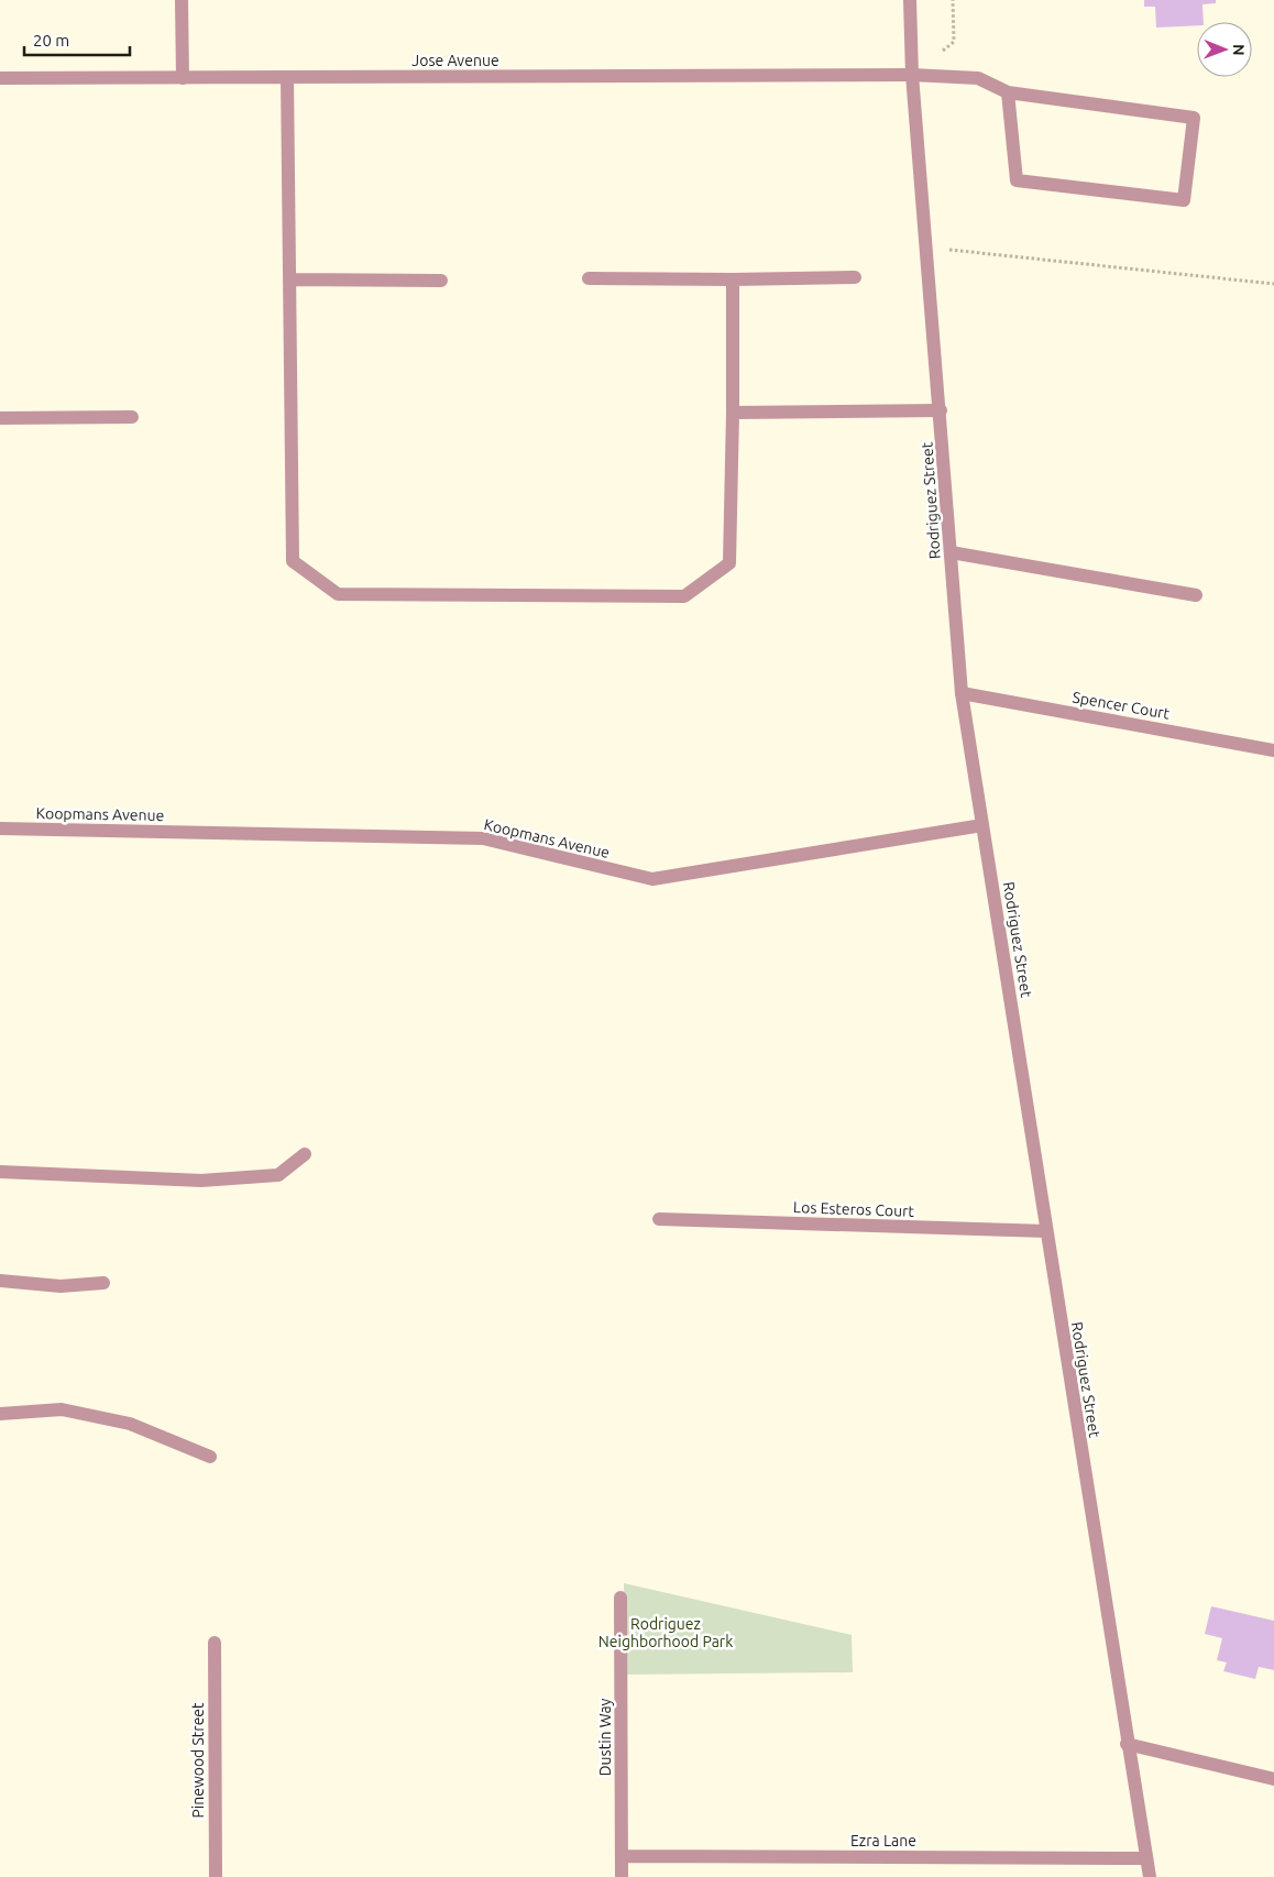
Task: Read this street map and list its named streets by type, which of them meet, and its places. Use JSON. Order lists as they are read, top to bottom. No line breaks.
{"streets":{"street":["Jose Avenue","Rodriguez Street","Spencer Court","Koopmans Avenue","Los Esteros Court","Dustin Way","Pinewood Street","Ezra Lane"]},"crossings":[["Jose Avenue","Rodriguez Street"],["Rodriguez Street","Spencer Court"],["Rodriguez Street","Koopmans Avenue"],["Rodriguez Street","Los Esteros Court"],["Rodriguez Street","Ezra Lane"],["Dustin Way","Ezra Lane"]],"parks":["Rodriguez Neighborhood Park"],"scale_bar":"20 m","north":"right"}
